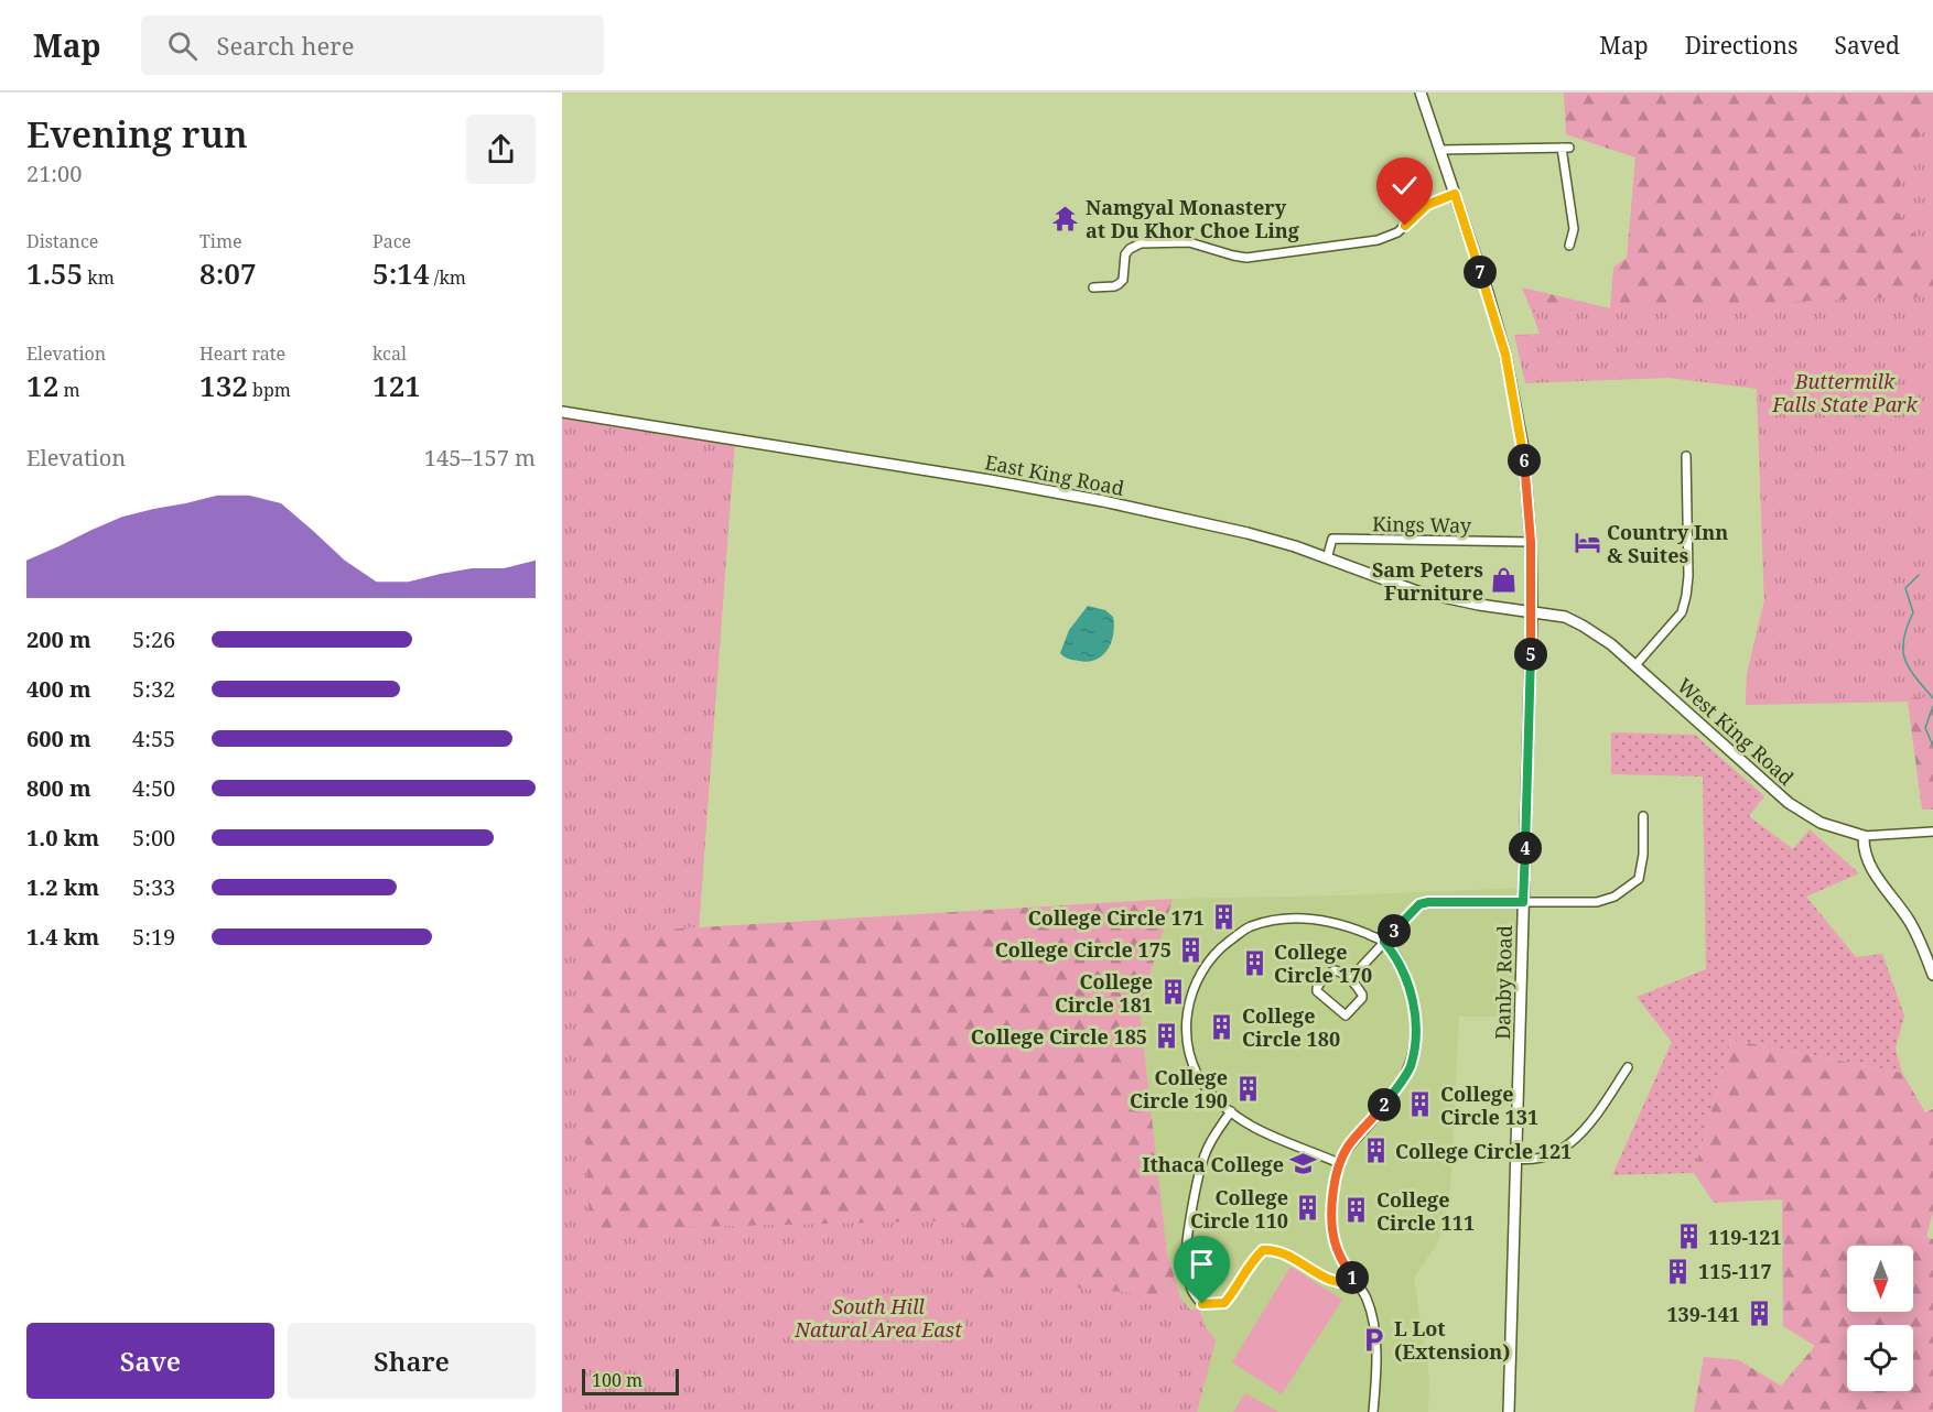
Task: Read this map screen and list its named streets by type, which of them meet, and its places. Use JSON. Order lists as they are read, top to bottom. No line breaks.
{"streets":{"street":["East King Road","Kings Way","West King Road","Danby Road"]},"crossings":[["East King Road","Kings Way"],["East King Road","West King Road"],["East King Road","Danby Road"],["Kings Way","Danby Road"],["West King Road","Danby Road"]],"parks":["Buttermilk Falls State Park","South Hill Natural Area East"],"places":{"temple":["Namgyal Monastery at Du Khor Choe Ling"],"hotel":["Country Inn & Suites"],"shop":["Sam Peters Furniture"],"building":["College Circle 171","College Circle 175","College Circle 170","College Circle 181","College Circle 180","College Circle 185","College Circle 190","College Circle 131","College Circle 121","College Circle 110","College Circle 111","119-121","115-117","139-141"],"school or university":["Ithaca College"],"parking":["L Lot (Extension)"]},"scale_bar":"100 m","north":"bottom","page":{"header":"Map","search":"Search here","nav":["Map","Directions","Saved"],"heading":["Evening run","21:00"],"stats":[["Distance","1.55 km"],["Time","8:07"],["Pace","5:14 /km"],["Elevation","12 m"],["Heart rate","132 bpm"],["kcal","121"]],"pins":["7","6","5","4","3","2","1"],"chart":["Elevation","145–157 m"],"list":[{"name":"200 m","note":"5:26"},{"name":"400 m","note":"5:32"},{"name":"600 m","note":"4:55"},{"name":"800 m","note":"4:50"},{"name":"1.0 km","note":"5:00"},{"name":"1.2 km","note":"5:33"},{"name":"1.4 km","note":"5:19"}],"buttons":["Save","Share"],"scale":"100 m"}}
